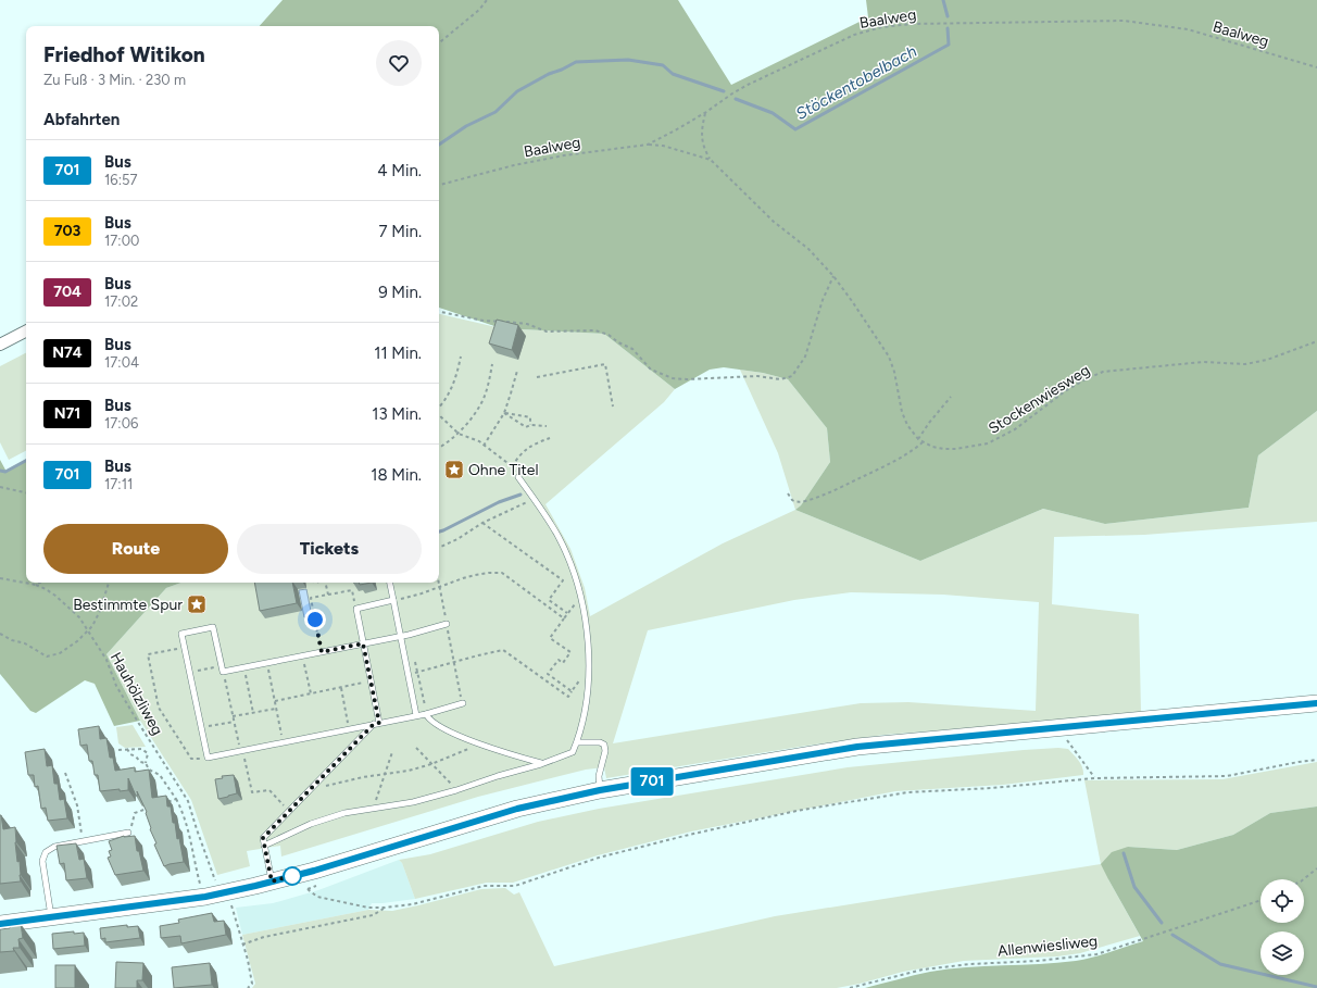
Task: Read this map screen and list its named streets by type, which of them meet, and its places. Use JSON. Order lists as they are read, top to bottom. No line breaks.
{"streets":{"path":["Baalweg","Stockenwiesweg","Hauhölzliweg","Allenwiesliweg"]},"crossings":[["Baalweg","Stockenwiesweg"]],"water":["Stöckentobelbach"],"places":{"place":["Ohne Titel","Bestimmte Spur"]},"lines":["bus line 701"],"page":{"on_map":"701","heading":[["Friedhof Witikon","Zu Fuß · 3 Min. · 230 m"],"Abfahrten"],"list":[{"mark":"701","name":"Bus","note":"16:57","value":"4 Min."},{"mark":"703","name":"Bus","note":"17:00","value":"7 Min."},{"mark":"704","name":"Bus","note":"17:02","value":"9 Min."},{"mark":"N74","name":"Bus","note":"17:04","value":"11 Min."},{"mark":"N71","name":"Bus","note":"17:06","value":"13 Min."},{"mark":"701","name":"Bus","note":"17:11","value":"18 Min."}],"buttons":["Route","Tickets"]}}
